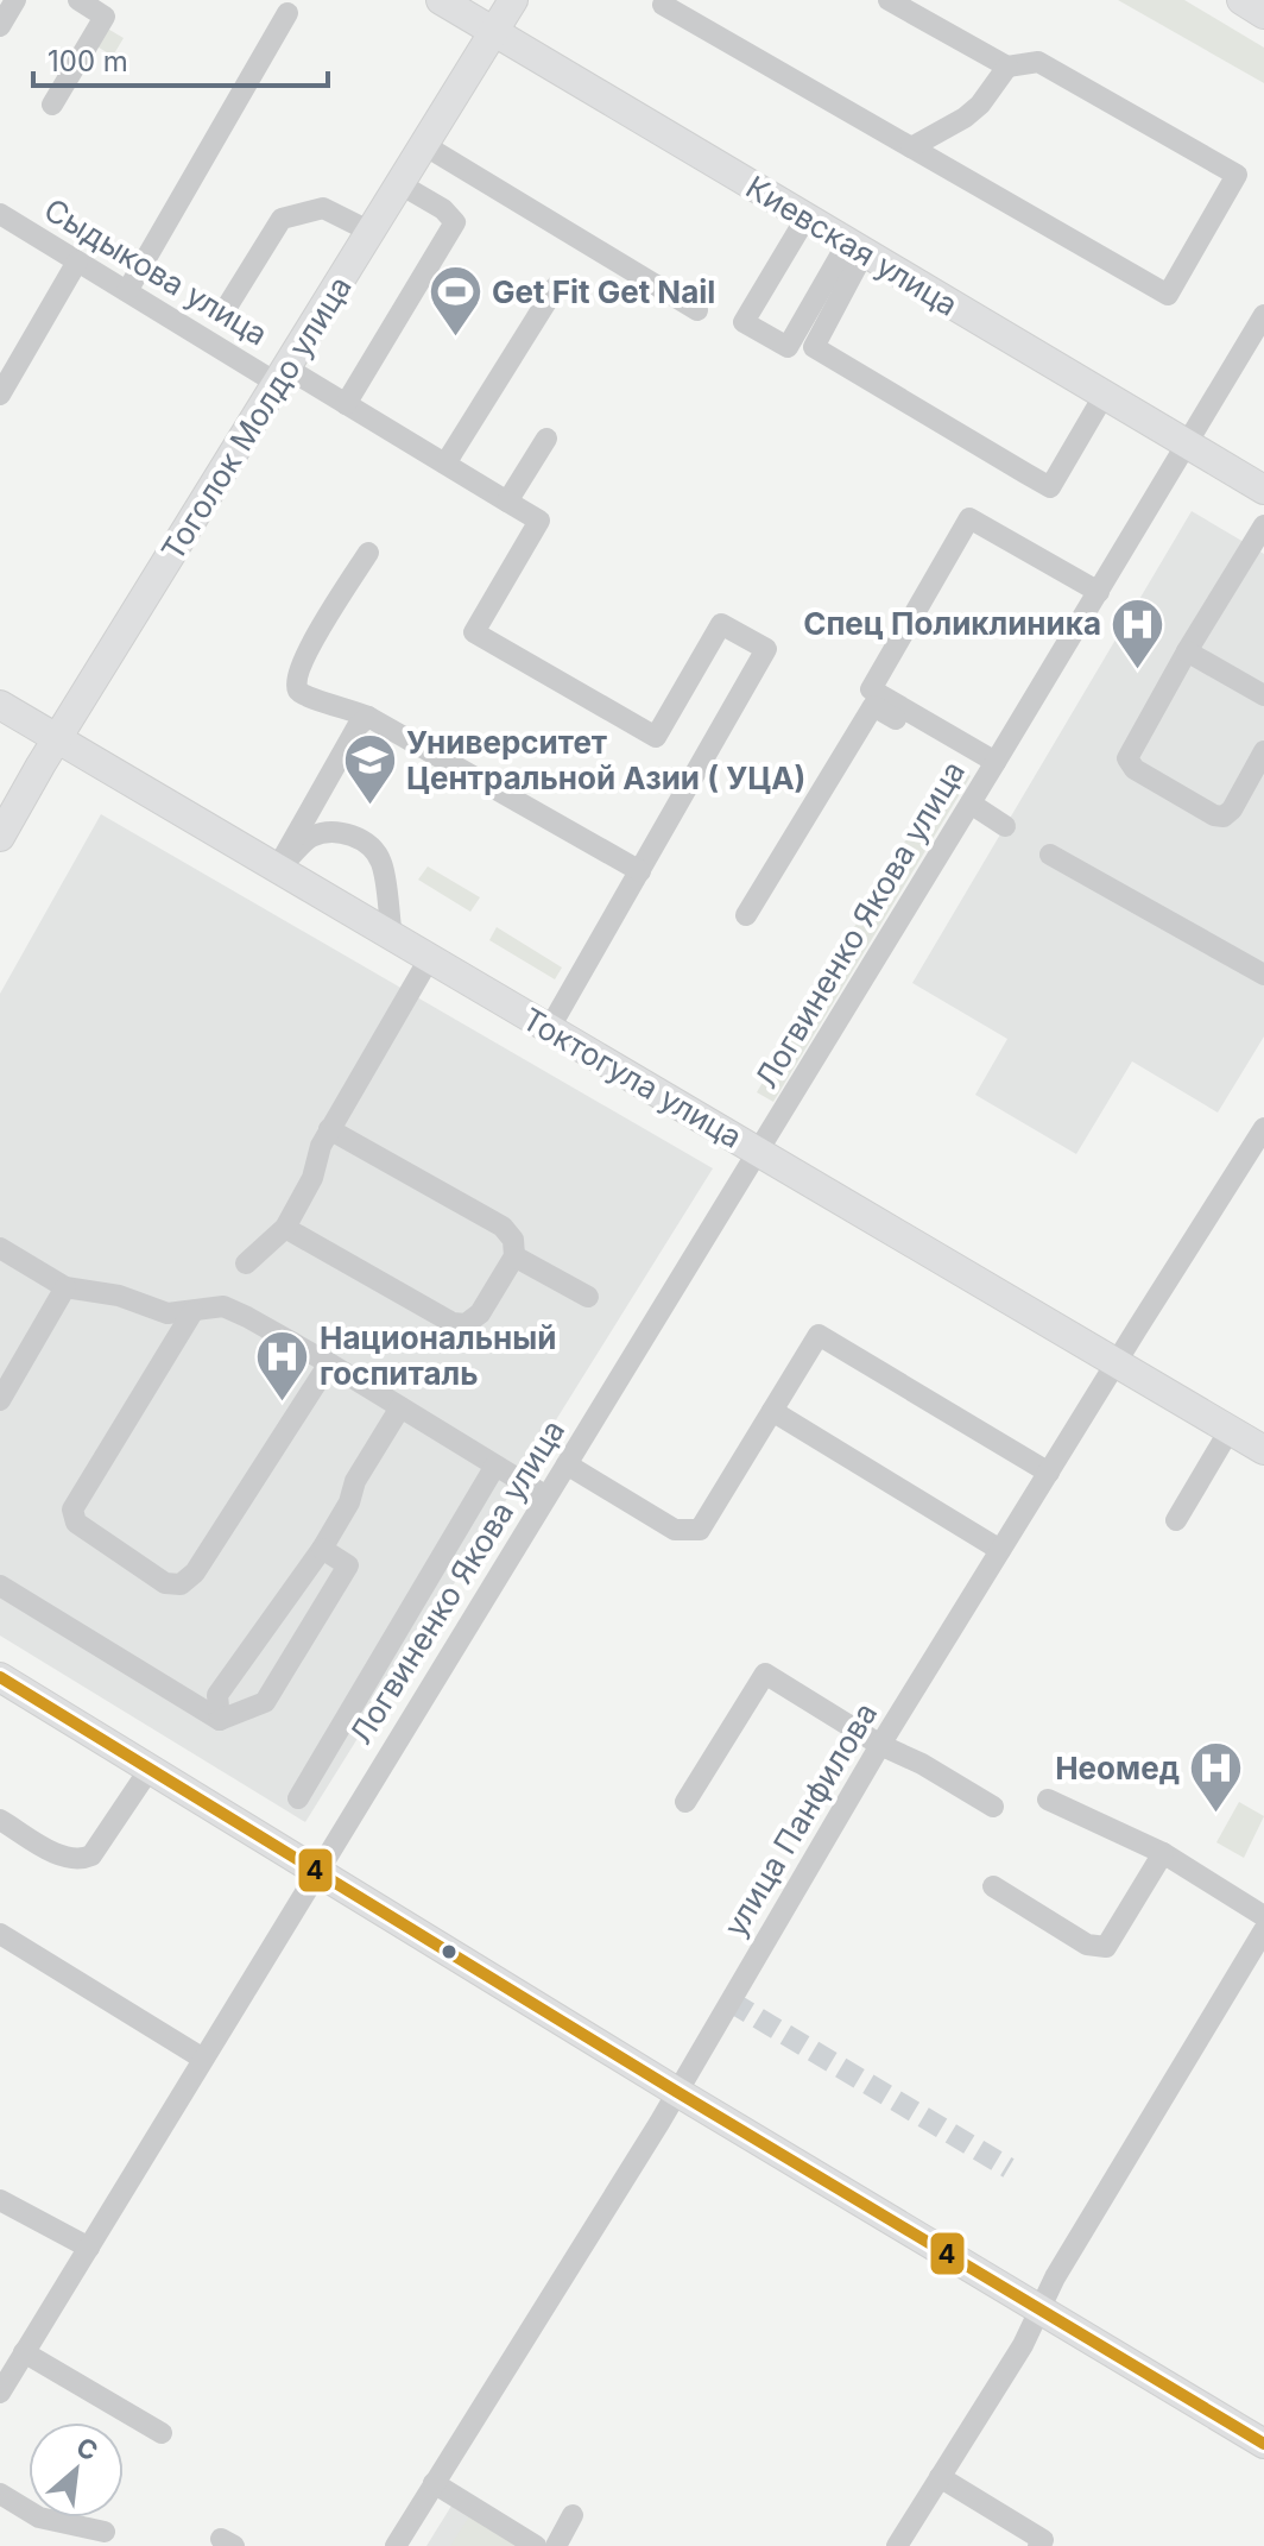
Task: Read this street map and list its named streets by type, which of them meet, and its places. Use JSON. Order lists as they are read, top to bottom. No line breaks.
{"streets":{"main road":["Киевская улица","Тоголок Молдо улица","Токтогула улица"],"street":["Сыдыкова улица","Логвиненко Якова улица","улица Панфилова"]},"crossings":[["Киевская улица","Тоголок Молдо улица"],["Киевская улица","Логвиненко Якова улица"],["Сыдыкова улица","Тоголок Молдо улица"],["Тоголок Молдо улица","Токтогула улица"],["Логвиненко Якова улица","Токтогула улица"],["Токтогула улица","улица Панфилова"]],"places":{"sports":["Get Fit Get Nail"],"hospital":["Спец Поликлиника","Национальный госпиталь","Неомед"],"school or university":["Университет Центральной Азии ( УЦА)"]},"lines":["transit line 4"],"scale_bar":"100 m","north":"top right"}
